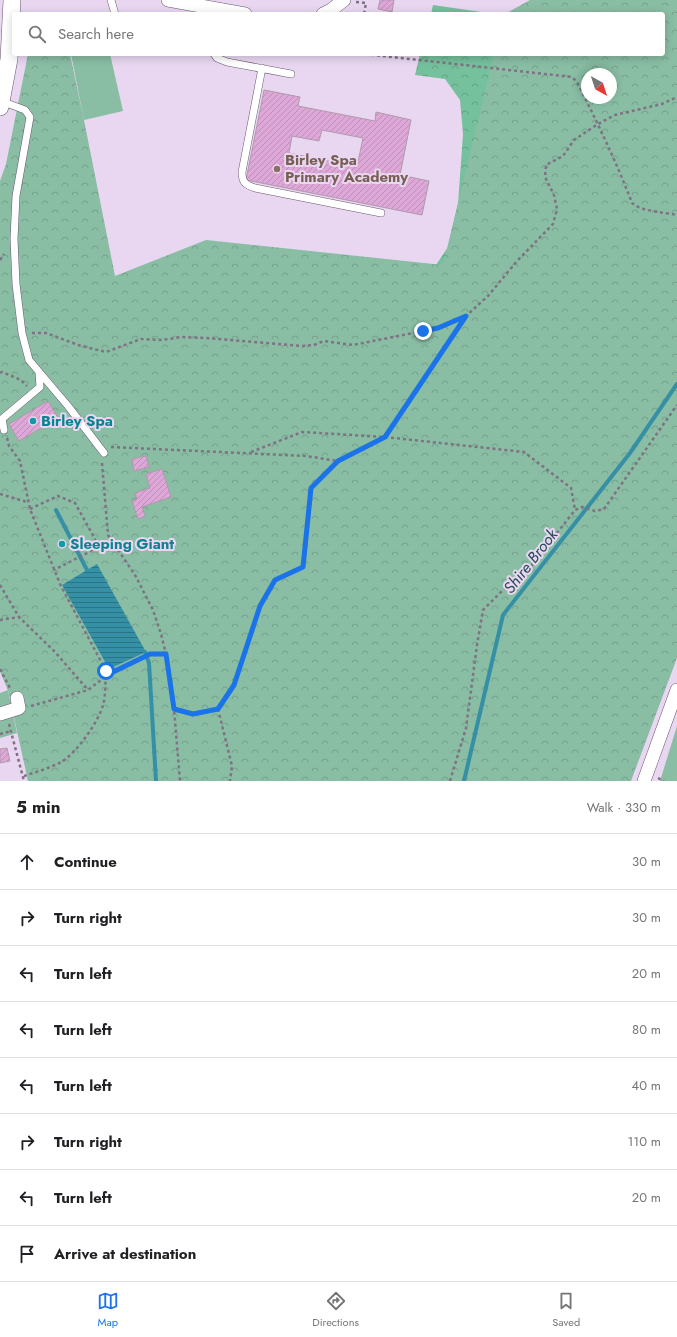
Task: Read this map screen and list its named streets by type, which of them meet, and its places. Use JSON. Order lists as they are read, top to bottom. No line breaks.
{"water":["Shire Brook"],"places":["Birley Spa Primary Academy","Birley Spa","Sleeping Giant"],"north":"bottom right","page":{"search":"Search here","heading":["5 min","Walk · 330 m"],"list":[["Continue","30 m"],["Turn right","30 m"],["Turn left","20 m"],["Turn left","80 m"],["Turn left","40 m"],["Turn right","110 m"],["Turn left","20 m"],"Arrive at destination"],"nav":["Map","Directions","Saved"]}}
